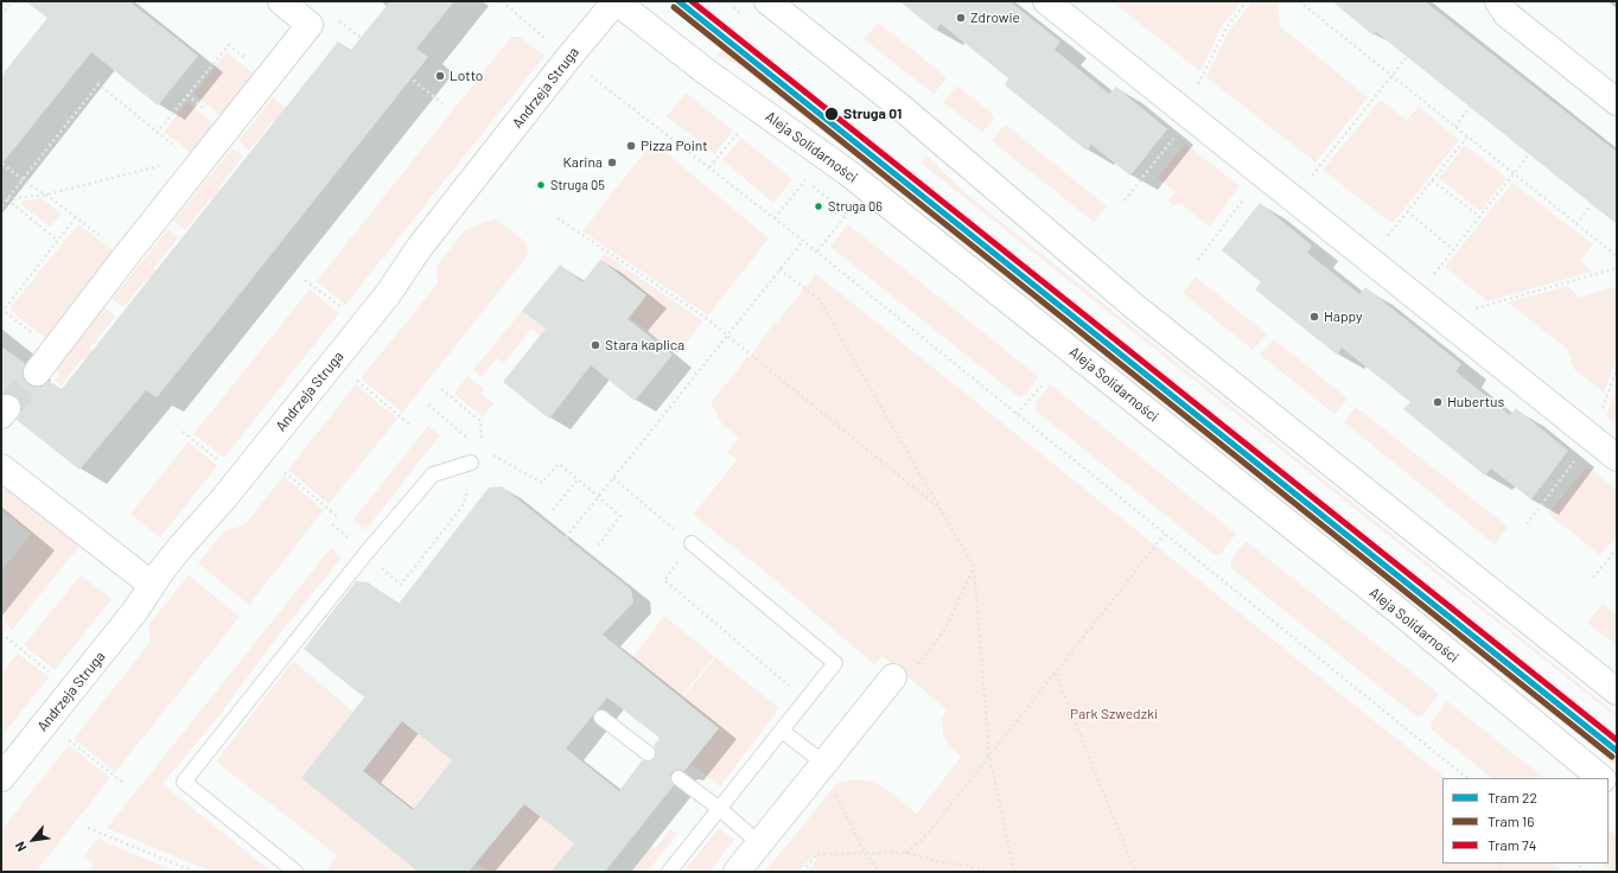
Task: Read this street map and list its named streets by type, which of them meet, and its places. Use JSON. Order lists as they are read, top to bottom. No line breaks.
{"streets":{"street":["Andrzeja Struga","Aleja Solidarności"]},"crossings":[["Andrzeja Struga","Aleja Solidarności"]],"parks":["Park Szwedzki"],"places":["Zdrowie","Lotto","Struga 01","Pizza Point","Karina","Struga 05","Struga 06","Happy","Stara kaplica","Hubertus"],"lines":["tram line 22","tram line 74","tram line 16"],"legend":["Tram 22","Tram 16","Tram 74"],"north":"bottom left"}
